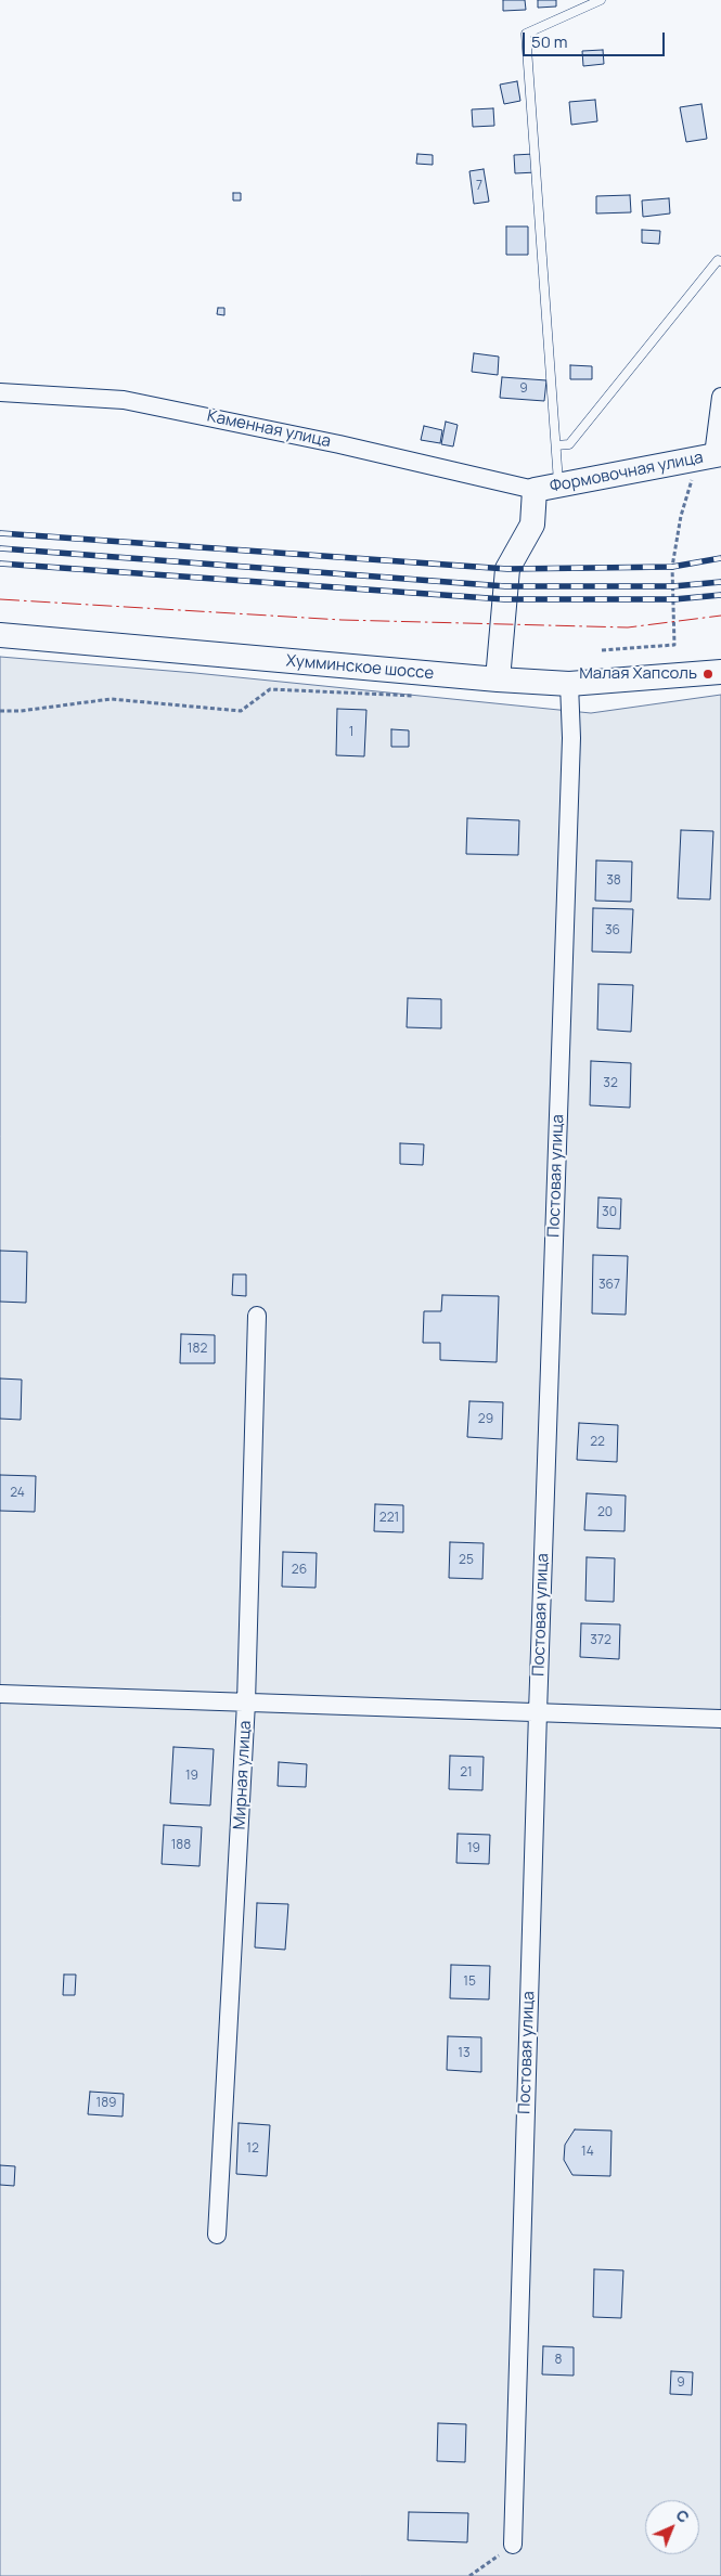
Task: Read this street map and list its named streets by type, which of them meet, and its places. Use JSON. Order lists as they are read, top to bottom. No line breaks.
{"streets":{"main road":["Формовочная улица","Хумминское шоссе"],"street":["Каменная улица","Постовая улица","Мирная улица"]},"crossings":[["Каменная улица","Формовочная улица"],["Формовочная улица","Хумминское шоссе"],["Хумминское шоссе","Постовая улица"]],"places":["Малая Хапсоль"],"house_numbers":["7","9","1","38","36","32","30","367","182","29","22","24","20","221","25","26","372","21","19","188","19","15","13","189","12","14","8","9"],"scale_bar":"50 m","north":"top right"}
